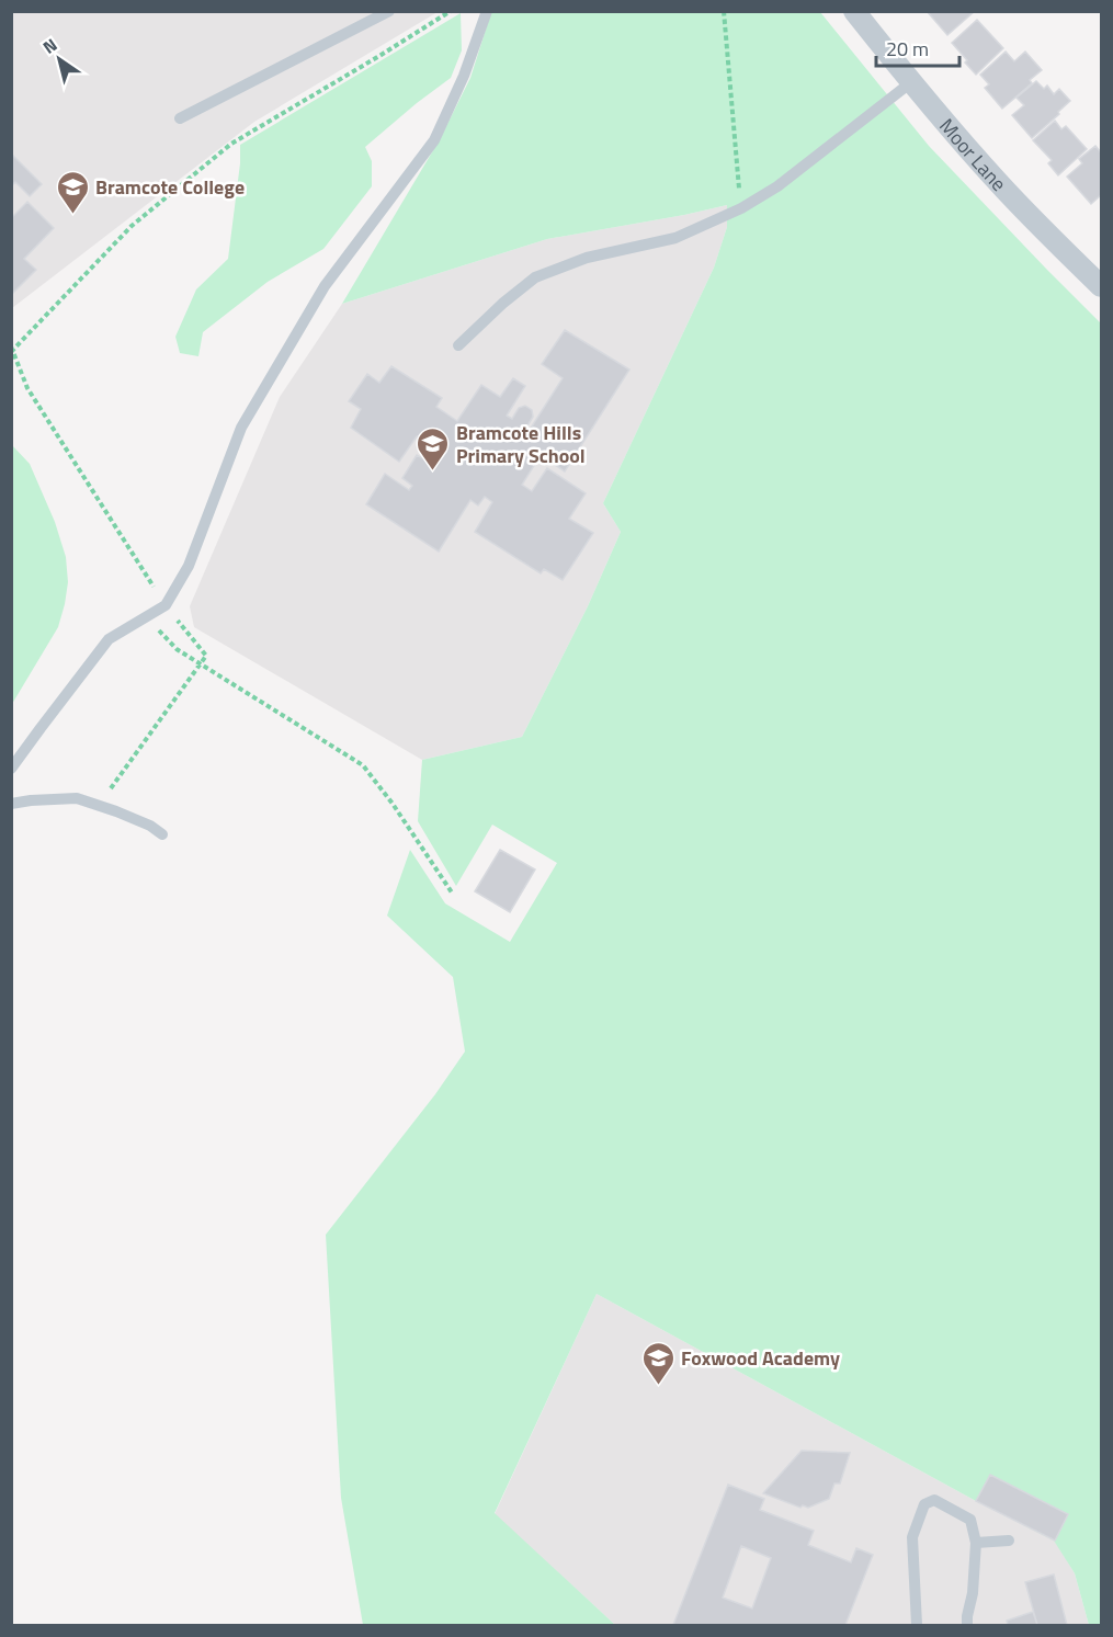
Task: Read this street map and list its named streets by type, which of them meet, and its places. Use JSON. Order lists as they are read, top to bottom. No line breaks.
{"streets":{"street":["Moor Lane"]},"places":{"school or university":["Bramcote College","Bramcote Hills Primary School","Foxwood Academy"]},"scale_bar":"20 m","north":"top left"}
